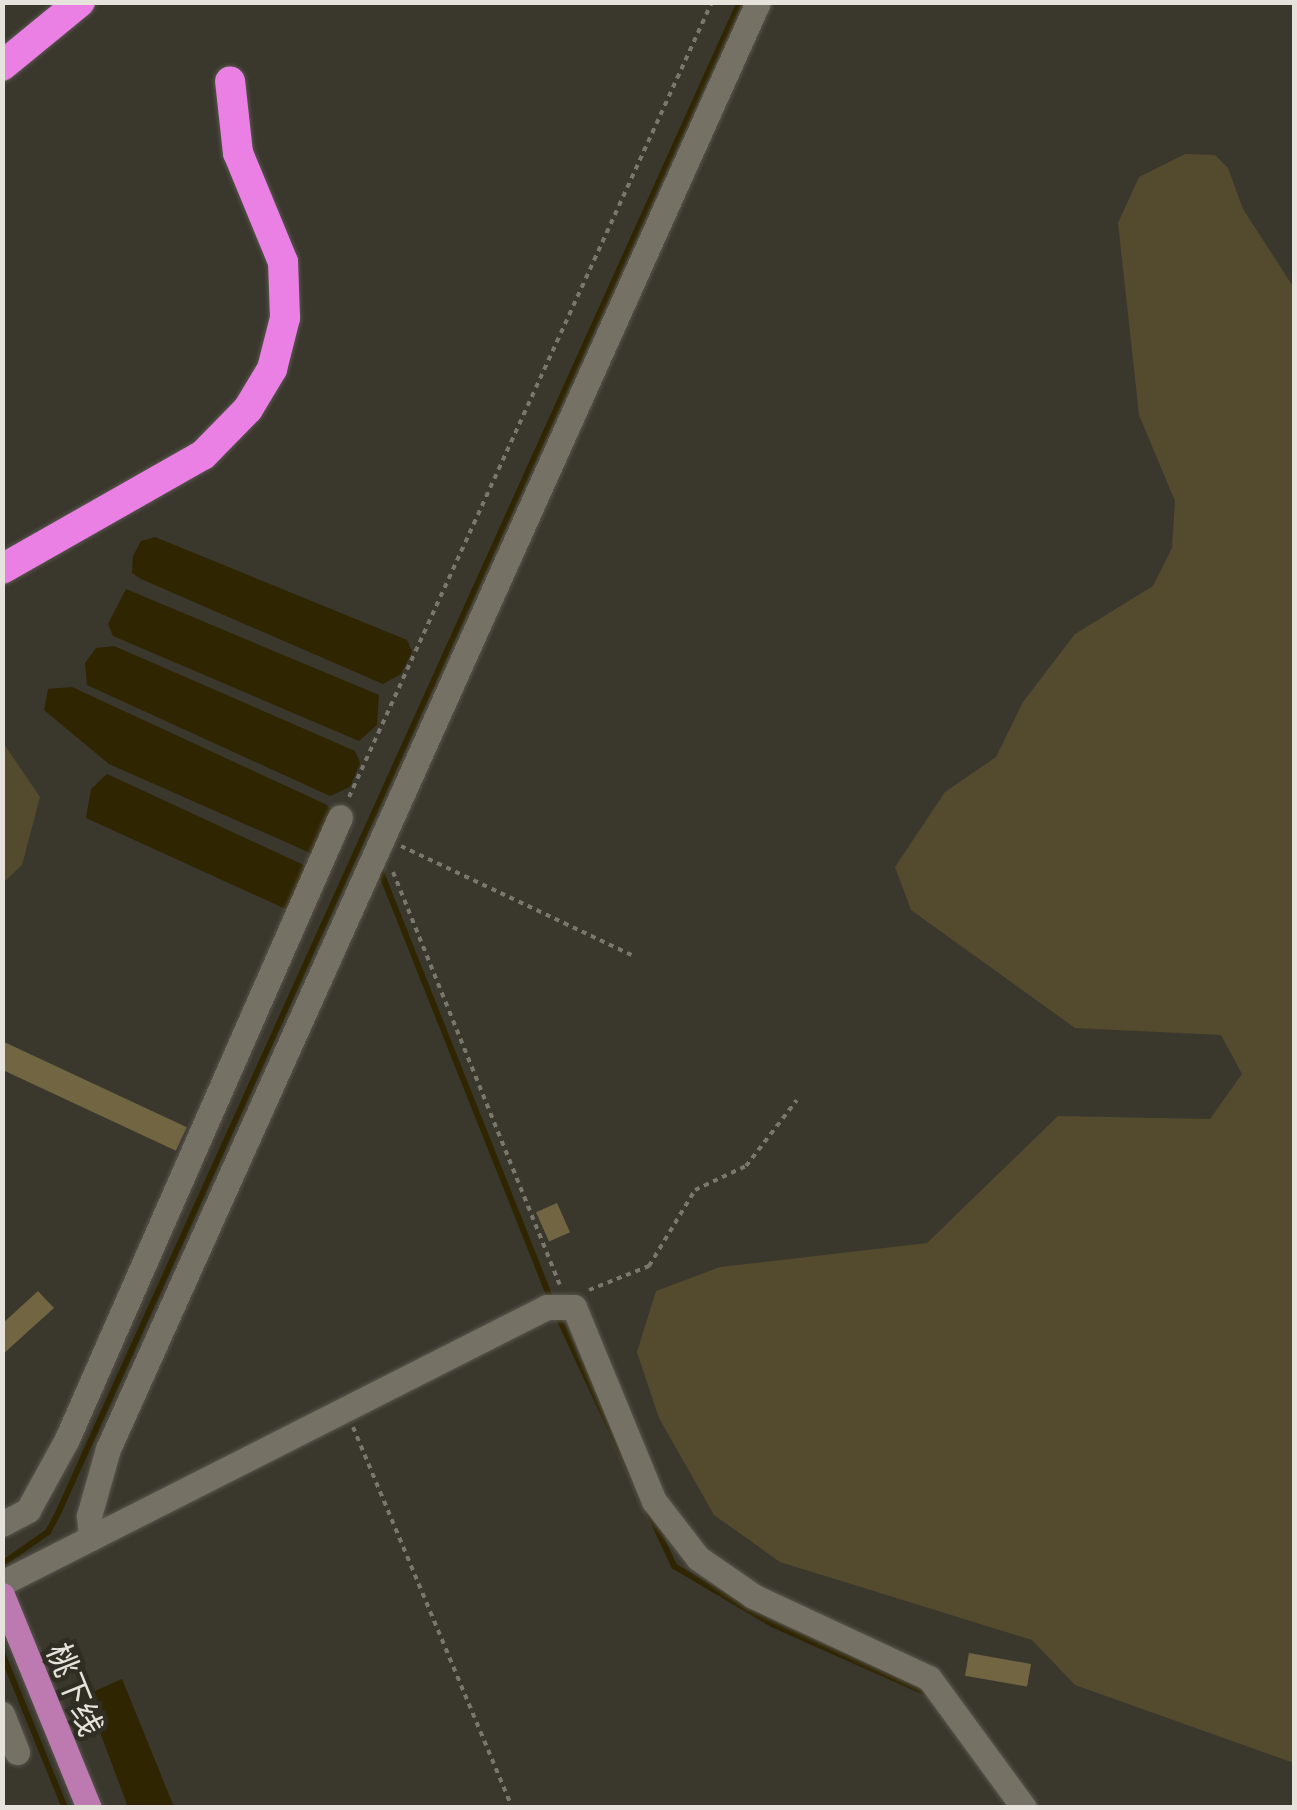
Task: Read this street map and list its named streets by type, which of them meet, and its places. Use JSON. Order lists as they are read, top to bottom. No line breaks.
{"streets":{"main road":["桃下线"]}}
